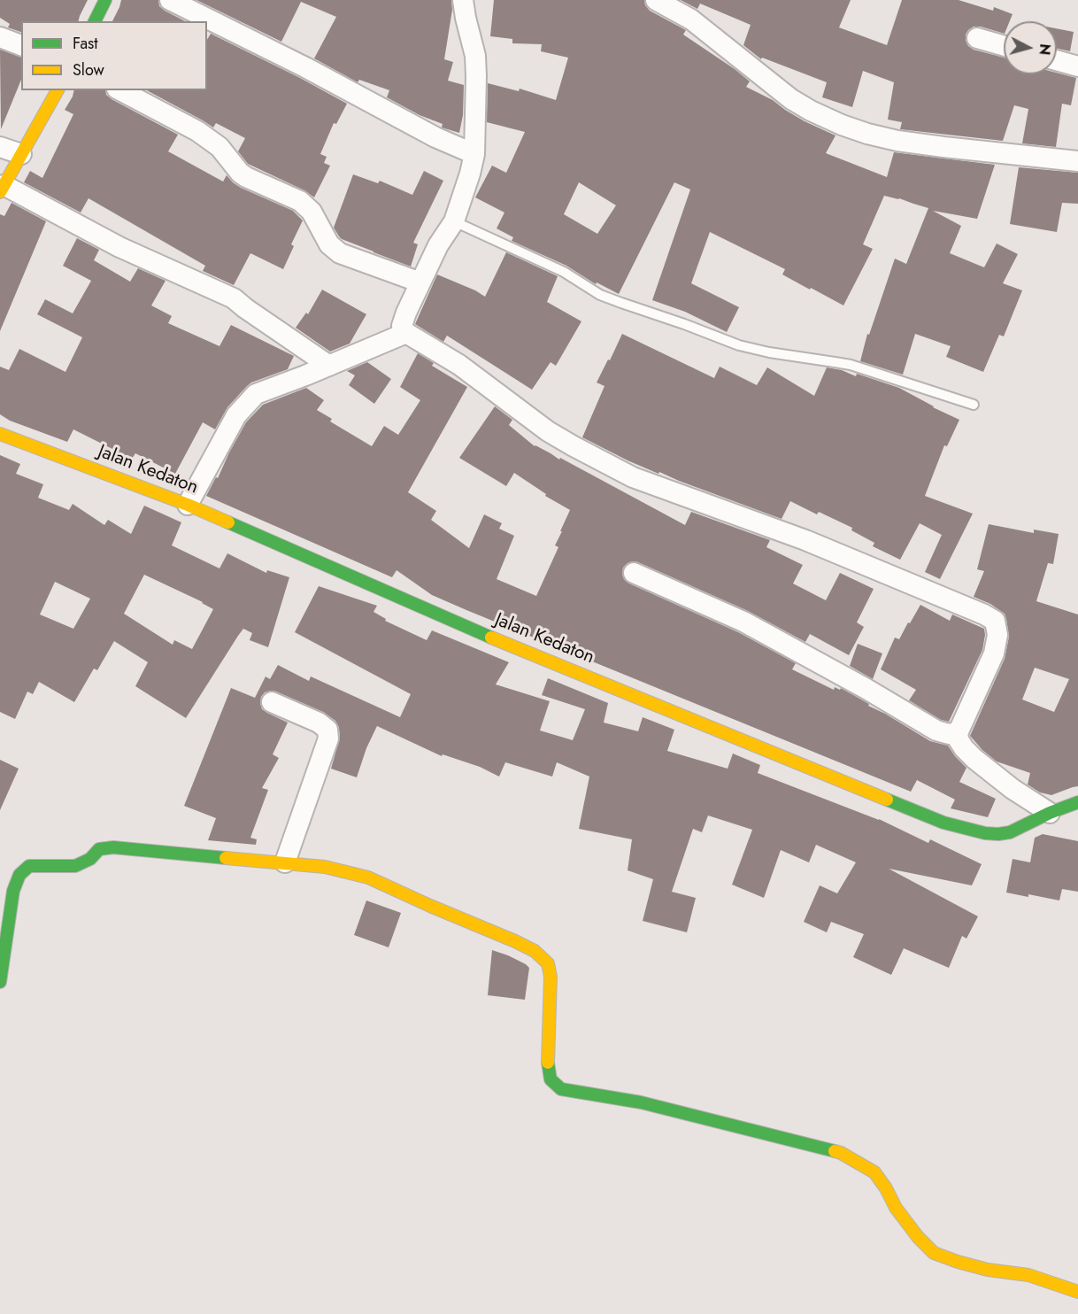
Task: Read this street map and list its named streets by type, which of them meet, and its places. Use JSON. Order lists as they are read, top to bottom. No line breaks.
{"streets":{"street":["Jalan Kedaton"]},"legend":["Fast","Slow"],"north":"right"}
